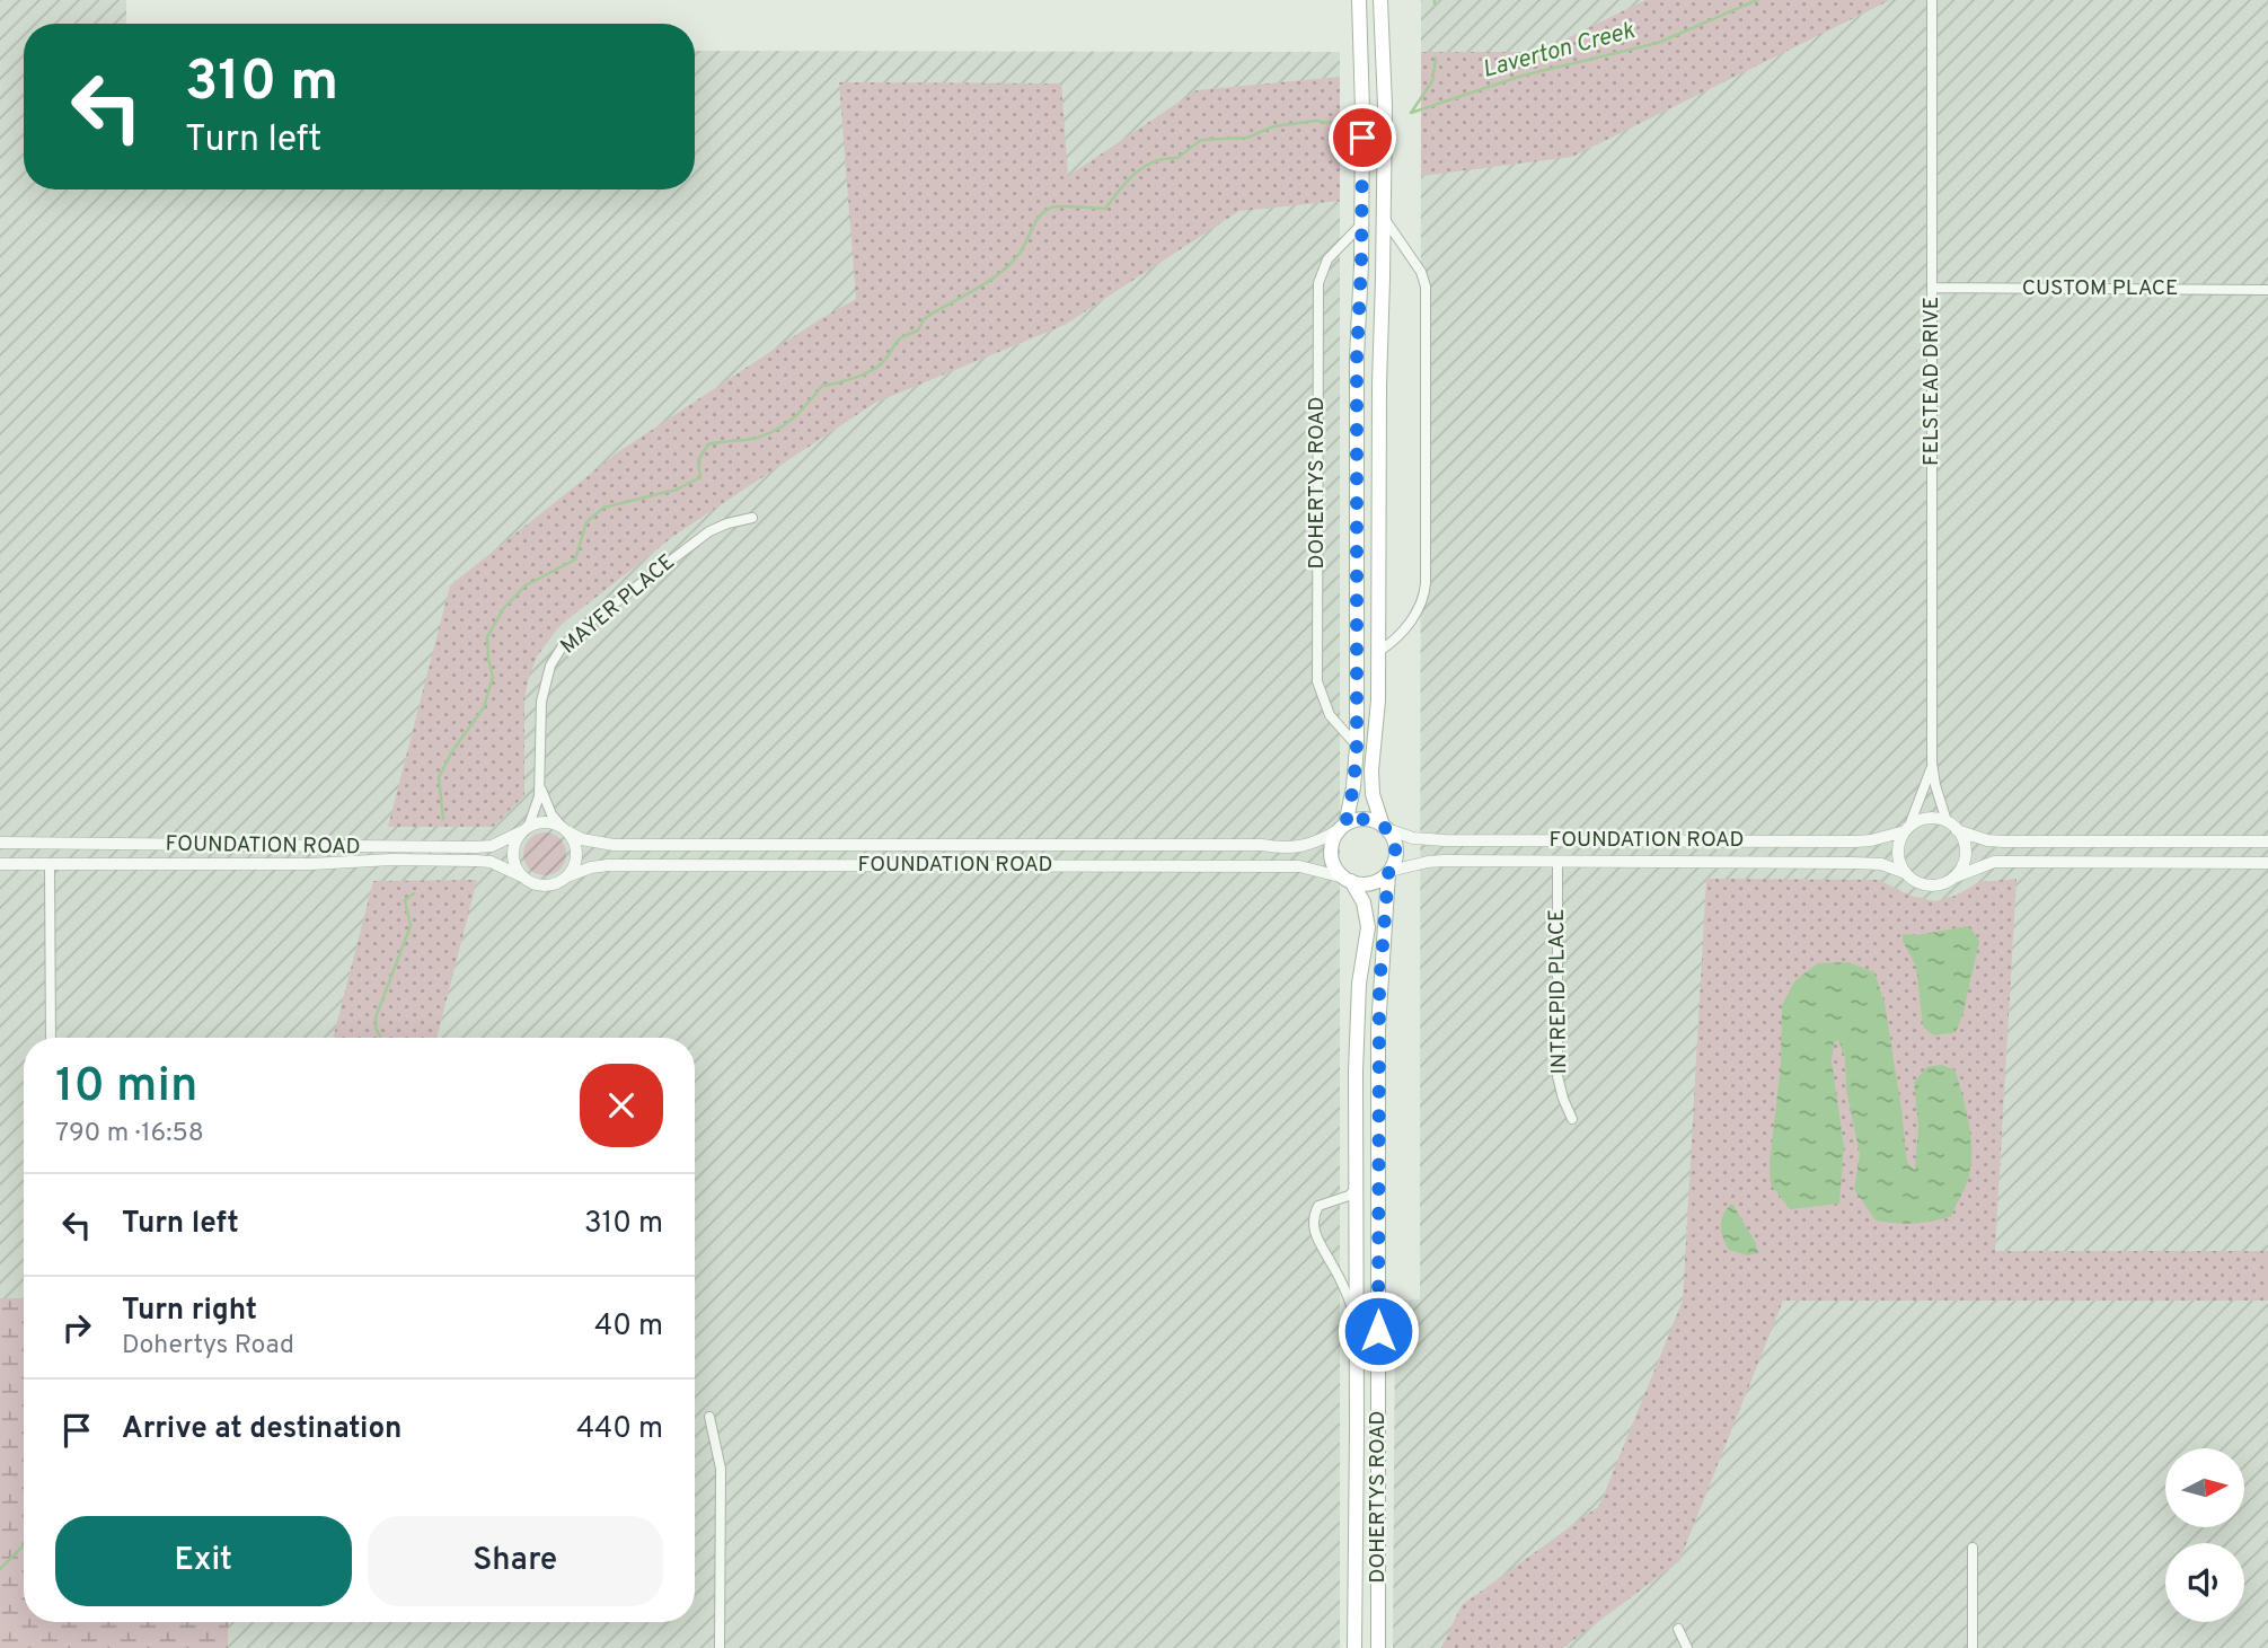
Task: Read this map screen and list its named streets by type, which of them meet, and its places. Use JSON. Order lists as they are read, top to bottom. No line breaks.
{"streets":{"main road":["DOHERTYS ROAD"],"street":["CUSTOM PLACE","FELSTEAD DRIVE","MAYER PLACE","FOUNDATION ROAD","INTREPID PLACE"]},"crossings":[["CUSTOM PLACE","FELSTEAD DRIVE"],["FELSTEAD DRIVE","FOUNDATION ROAD"],["DOHERTYS ROAD","FOUNDATION ROAD"],["MAYER PLACE","FOUNDATION ROAD"],["FOUNDATION ROAD","INTREPID PLACE"]],"water":["Laverton Creek"],"north":"right","page":{"turn":["310 m","Turn left"],"heading":["10 min","790 m · 16:58"],"list":[{"name":"Turn left","value":"310 m"},{"name":"Turn right","note":"Dohertys Road","value":"40 m"},{"name":"Arrive at destination","value":"440 m"}],"buttons":["Exit","Share"]}}
